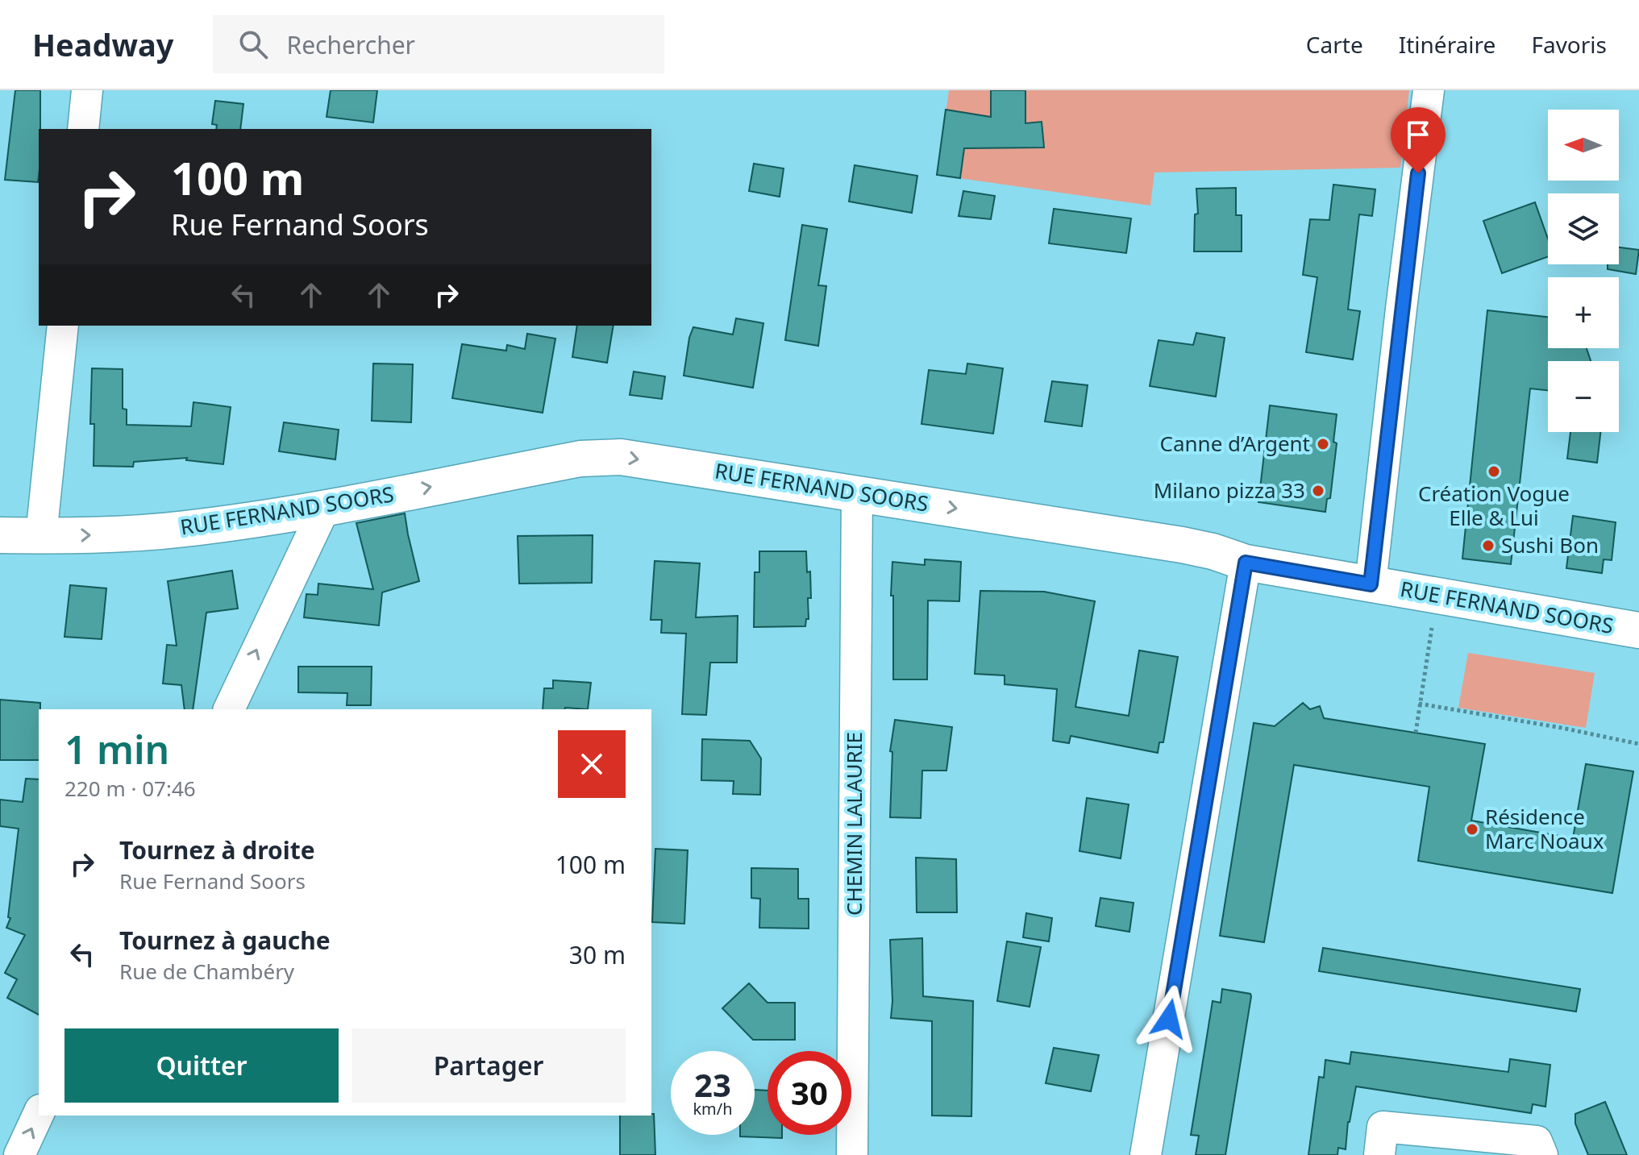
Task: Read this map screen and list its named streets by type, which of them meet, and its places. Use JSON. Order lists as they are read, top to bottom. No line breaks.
{"streets":{"street":["RUE FERNAND SOORS","CHEMIN LALAURIE"]},"crossings":[["RUE FERNAND SOORS","CHEMIN LALAURIE"]],"one_way":["RUE FERNAND SOORS"],"places":["Canne d’Argent","Création Vogue Elle & Lui","Milano pizza 33","Sushi Bon","Résidence Marc Noaux"],"north":"left","page":{"header":"Headway","search":"Rechercher","nav":["Carte","Itinéraire","Favoris"],"map_buttons":["+","−"],"turn":["100 m","Rue Fernand Soors"],"heading":["1 min","220 m · 07:46"],"list":[{"name":"Tournez à droite","note":"Rue Fernand Soors","value":"100 m"},{"name":"Tournez à gauche","note":"Rue de Chambéry","value":"30 m"}],"buttons":["Quitter","Partager"],"speed":"23 km/h","limit":"30"}}
